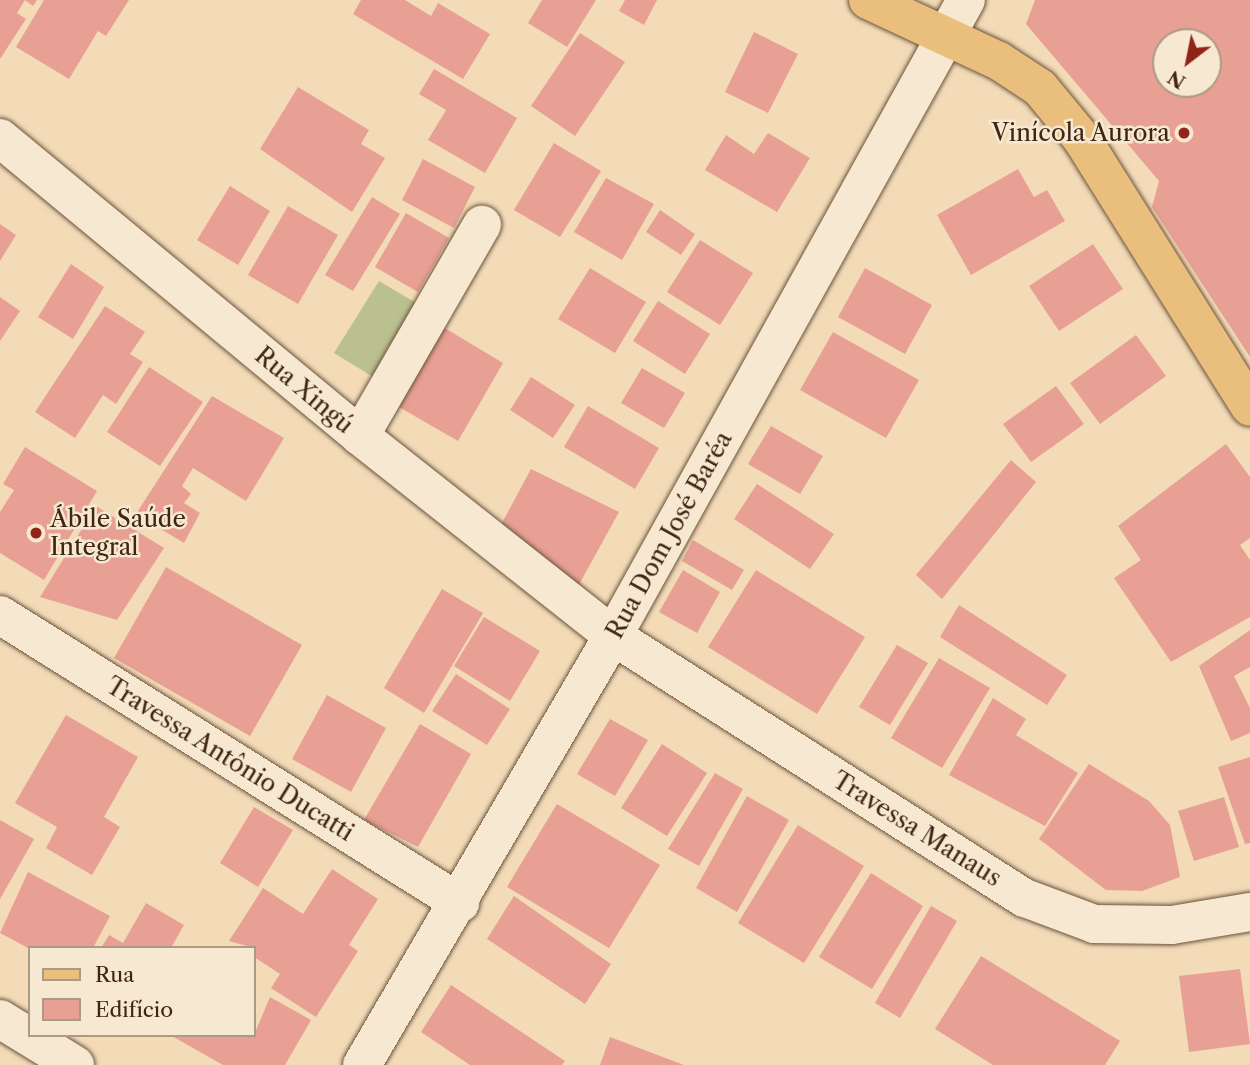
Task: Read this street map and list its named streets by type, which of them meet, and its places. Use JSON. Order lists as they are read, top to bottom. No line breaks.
{"streets":{"street":["Rua Xingú","Rua Dom José Baréa","Travessa Antônio Ducatti","Travessa Manaus"]},"crossings":[["Rua Xingú","Rua Dom José Baréa"],["Rua Xingú","Travessa Manaus"],["Rua Dom José Baréa","Travessa Antônio Ducatti"],["Rua Dom José Baréa","Travessa Manaus"]],"places":["Vinícola Aurora","Ábile Saúde Integral"],"legend":["Rua","Edifício"],"north":"bottom left"}
